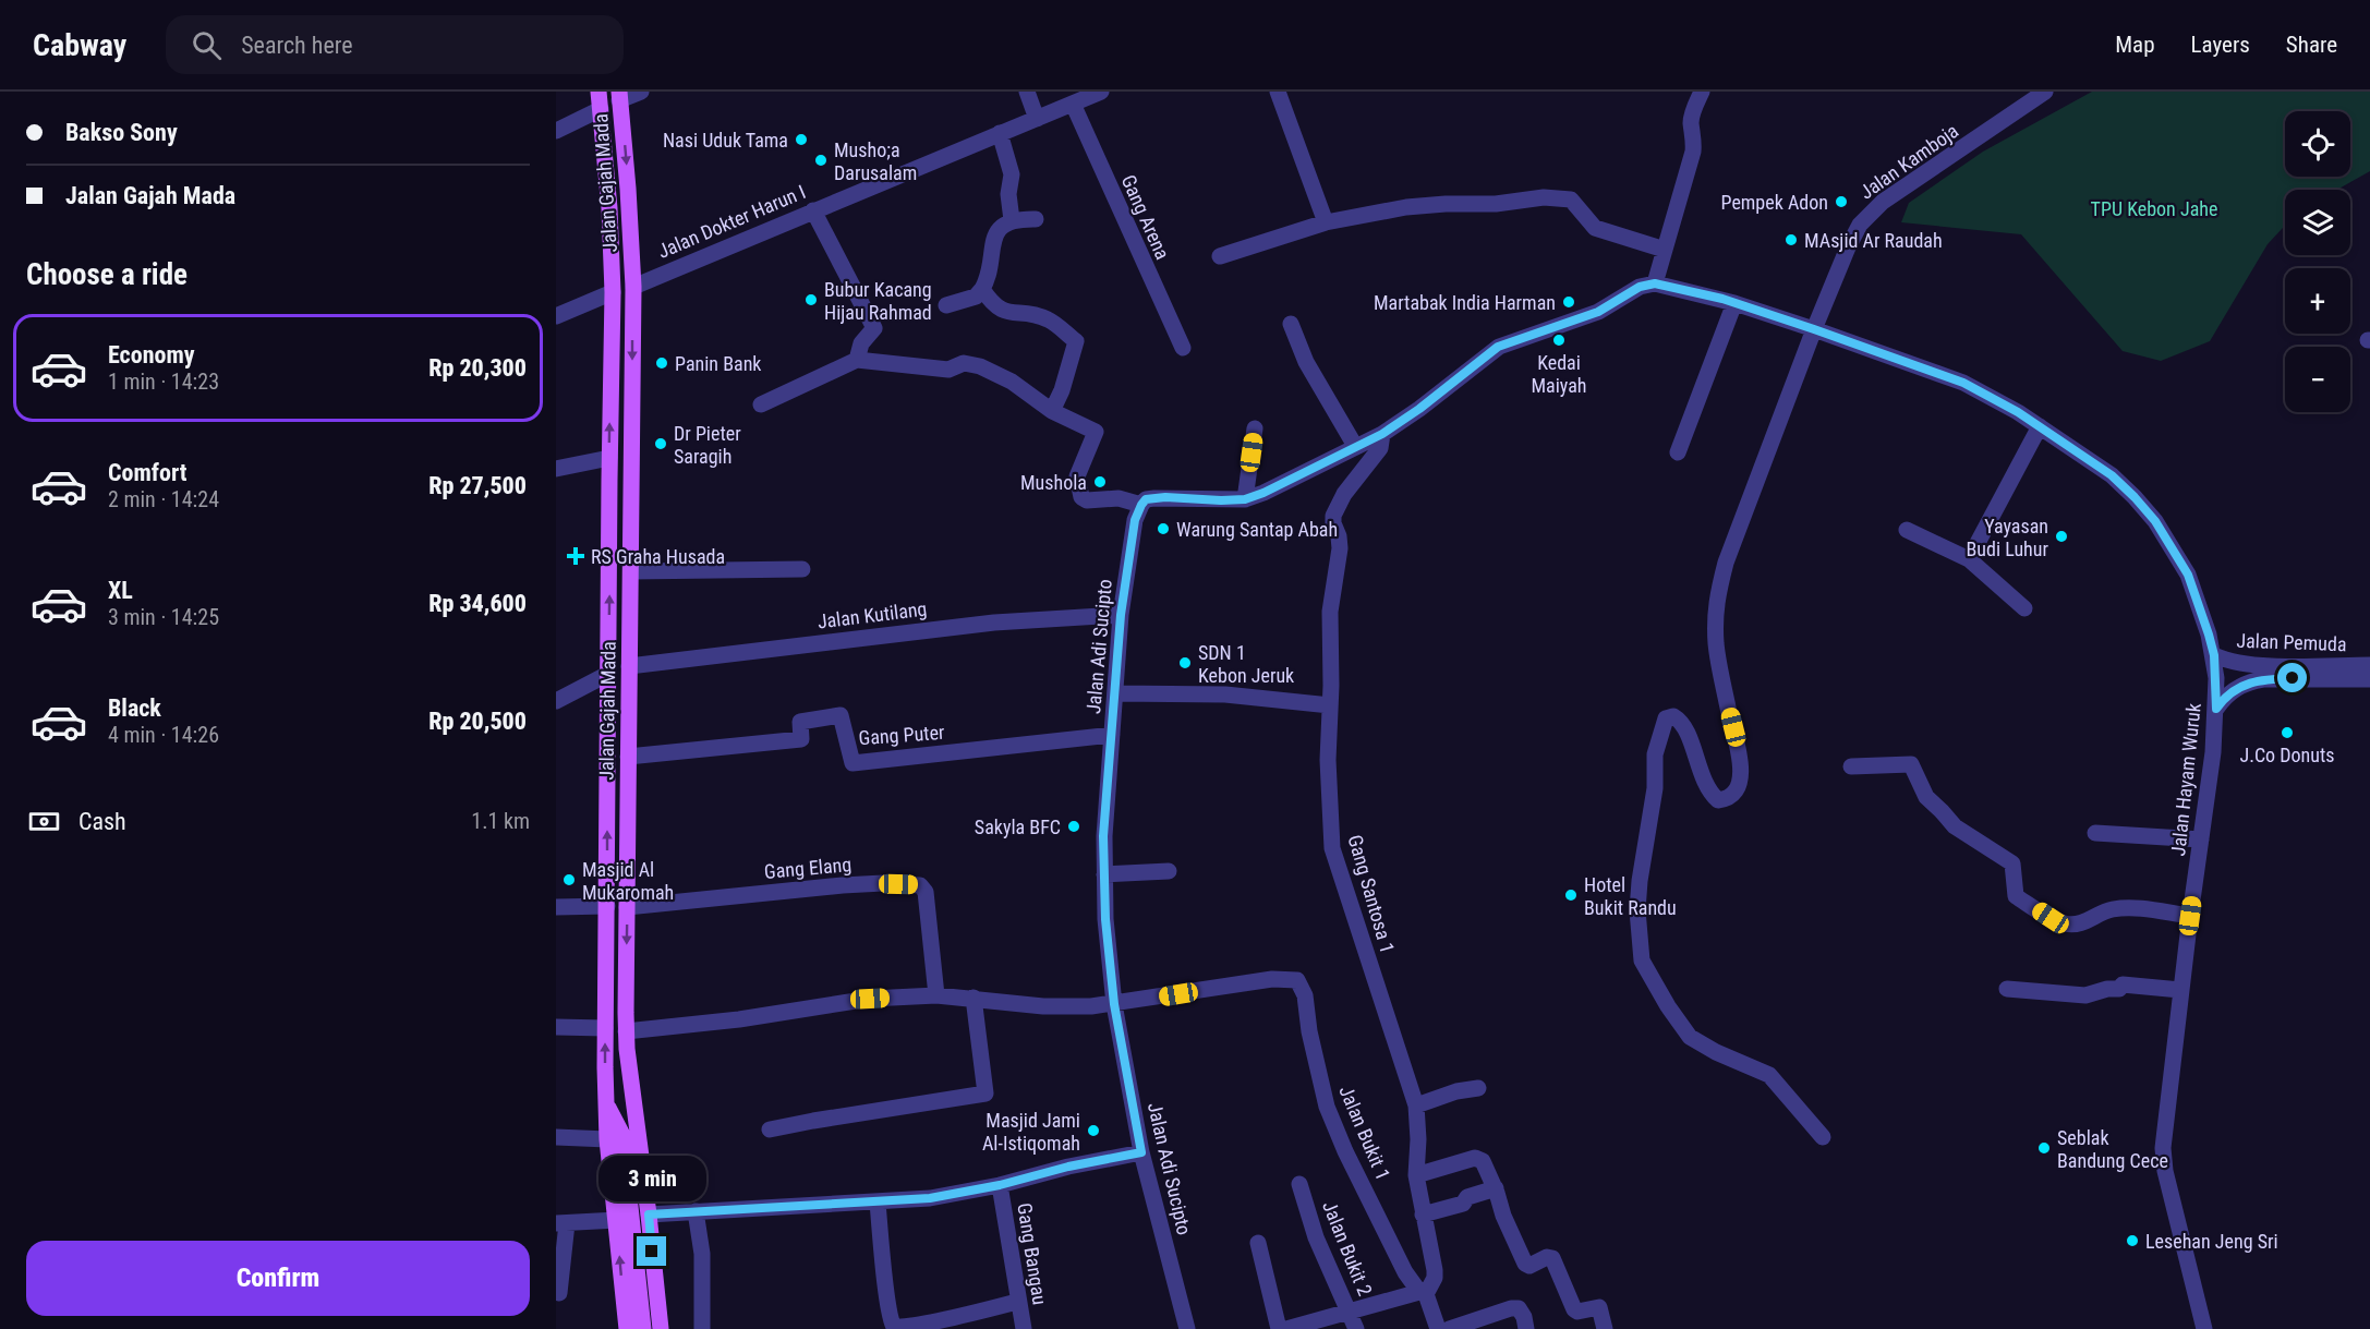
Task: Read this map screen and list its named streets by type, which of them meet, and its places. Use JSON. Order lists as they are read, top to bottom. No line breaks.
{"streets":{"main road":["Jalan Gajah Mada"],"street":["Jalan Kamboja","Gang Arena","Jalan Dokter Harun I","Jalan Kutilang","Jalan Pemuda","Jalan Adi Sucipto","Gang Puter","Jalan Hayam Wuruk","Gang Elang","Gang Santosa 1","Jalan Bukit 1","Jalan Bukit 2","Gang Bangau"]},"crossings":[["Jalan Kamboja","Jalan Hayam Wuruk"],["Jalan Gajah Mada","Jalan Dokter Harun I"],["Jalan Gajah Mada","Jalan Kutilang"],["Jalan Gajah Mada","Gang Puter"],["Jalan Gajah Mada","Gang Elang"],["Gang Arena","Jalan Dokter Harun I"],["Jalan Kutilang","Jalan Adi Sucipto"],["Jalan Pemuda","Jalan Hayam Wuruk"],["Jalan Adi Sucipto","Gang Puter"],["Jalan Adi Sucipto","Jalan Bukit 1"],["Gang Santosa 1","Jalan Bukit 1"]],"parks":["TPU Kebon Jahe"],"places":{"other":["Nasi Uduk Tama","Musho;a Darusalam","Pempek Adon","MAsjid Ar Raudah","Bubur Kacang Hijau Rahmad","Martabak India Harman","Kedai Maiyah","Panin Bank","Dr Pieter Saragih","Mushola","Warung Santap Abah","Yayasan Budi Luhur","SDN 1 Kebon Jeruk","J.Co Donuts","Sakyla BFC","Masjid Al Mukaromah","Hotel Bukit Randu","Masjid Jami Al-Istiqomah","Seblak Bandung Cece","Lesehan Jeng Sri"],"health":["RS Graha Husada"]},"page":{"header":"Cabway","search":"Search here","nav":["Map","Layers","Share"],"banner":["Bakso Sony","Jalan Gajah Mada"],"map_buttons":["+","−"],"heading":"Choose a ride","list":[{"name":"Economy","note":"1 min · 14:23","value":"Rp 20,300"},{"name":"Comfort","note":"2 min · 14:24","value":"Rp 27,500"},{"name":"XL","note":"3 min · 14:25","value":"Rp 34,600"},{"name":"Black","note":"4 min · 14:26","value":"Rp 20,500"}],"pay":["Cash","1.1 km"],"bubble":"3 min","buttons":"Confirm"}}
